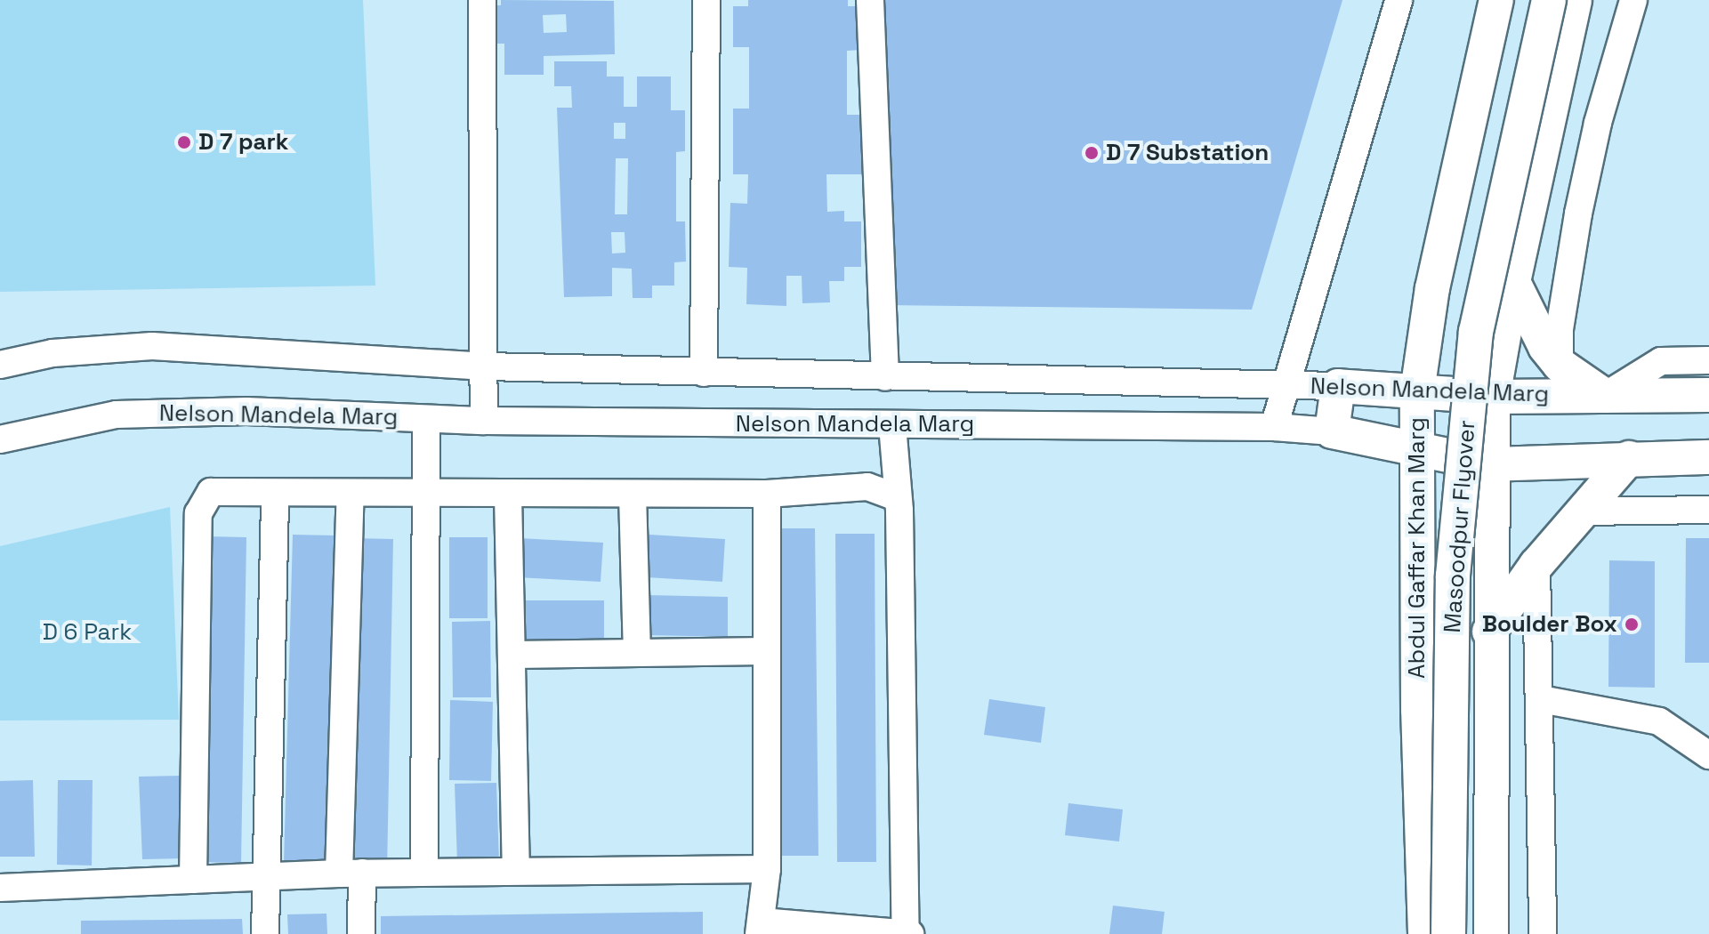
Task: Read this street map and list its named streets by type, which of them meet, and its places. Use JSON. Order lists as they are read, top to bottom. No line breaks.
{"streets":{"main road":["Nelson Mandela Marg","Masoodpur Flyover","Abdul Gaffar Khan Marg"]},"crossings":[["Nelson Mandela Marg","Abdul Gaffar Khan Marg"]],"parks":["D 6 Park"],"places":["D 7 park","D 7 Substation","Boulder Box"]}
